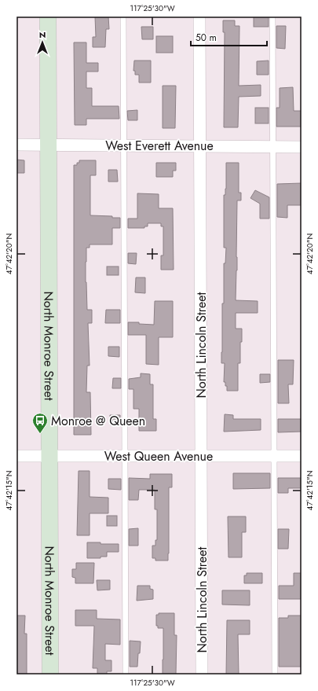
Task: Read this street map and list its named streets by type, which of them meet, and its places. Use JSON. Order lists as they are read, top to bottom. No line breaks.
{"streets":{"main road":["North Monroe Street"],"street":["West Everett Avenue","North Lincoln Street","West Queen Avenue"]},"crossings":[["West Everett Avenue","North Lincoln Street"],["West Everett Avenue","North Monroe Street"],["North Lincoln Street","West Queen Avenue"],["North Monroe Street","West Queen Avenue"]],"places":{"bus stop":["Monroe @ Queen"]},"scale_bar":"50 m","north":"top","coordinates":["117°25'30\"W","47°42'20\"N","47°42'15\"N"]}
